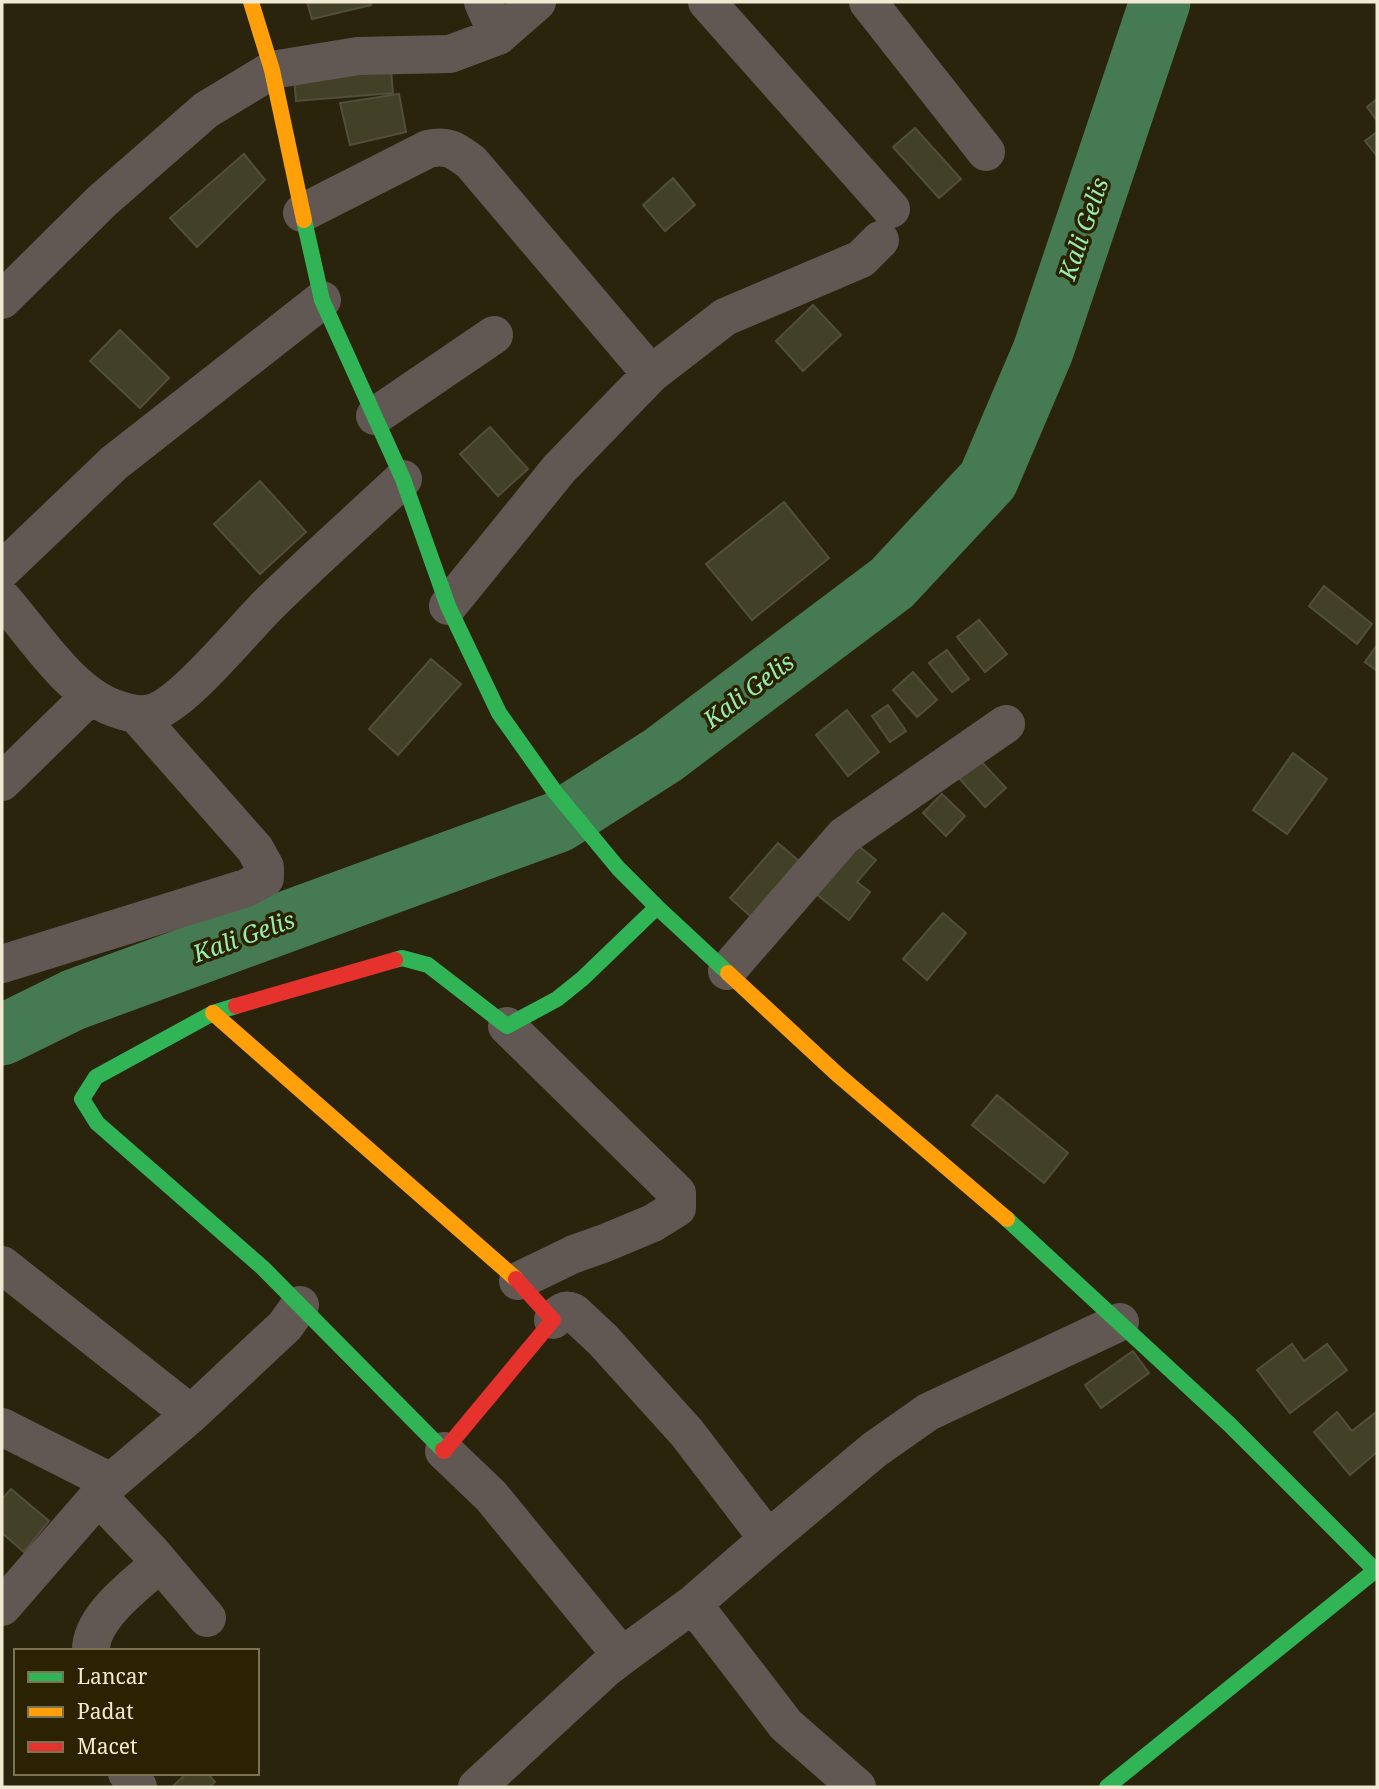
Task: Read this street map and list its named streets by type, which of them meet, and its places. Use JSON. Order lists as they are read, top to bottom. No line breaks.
{"water":["Kali Gelis"],"legend":["Lancar","Padat","Macet"]}
